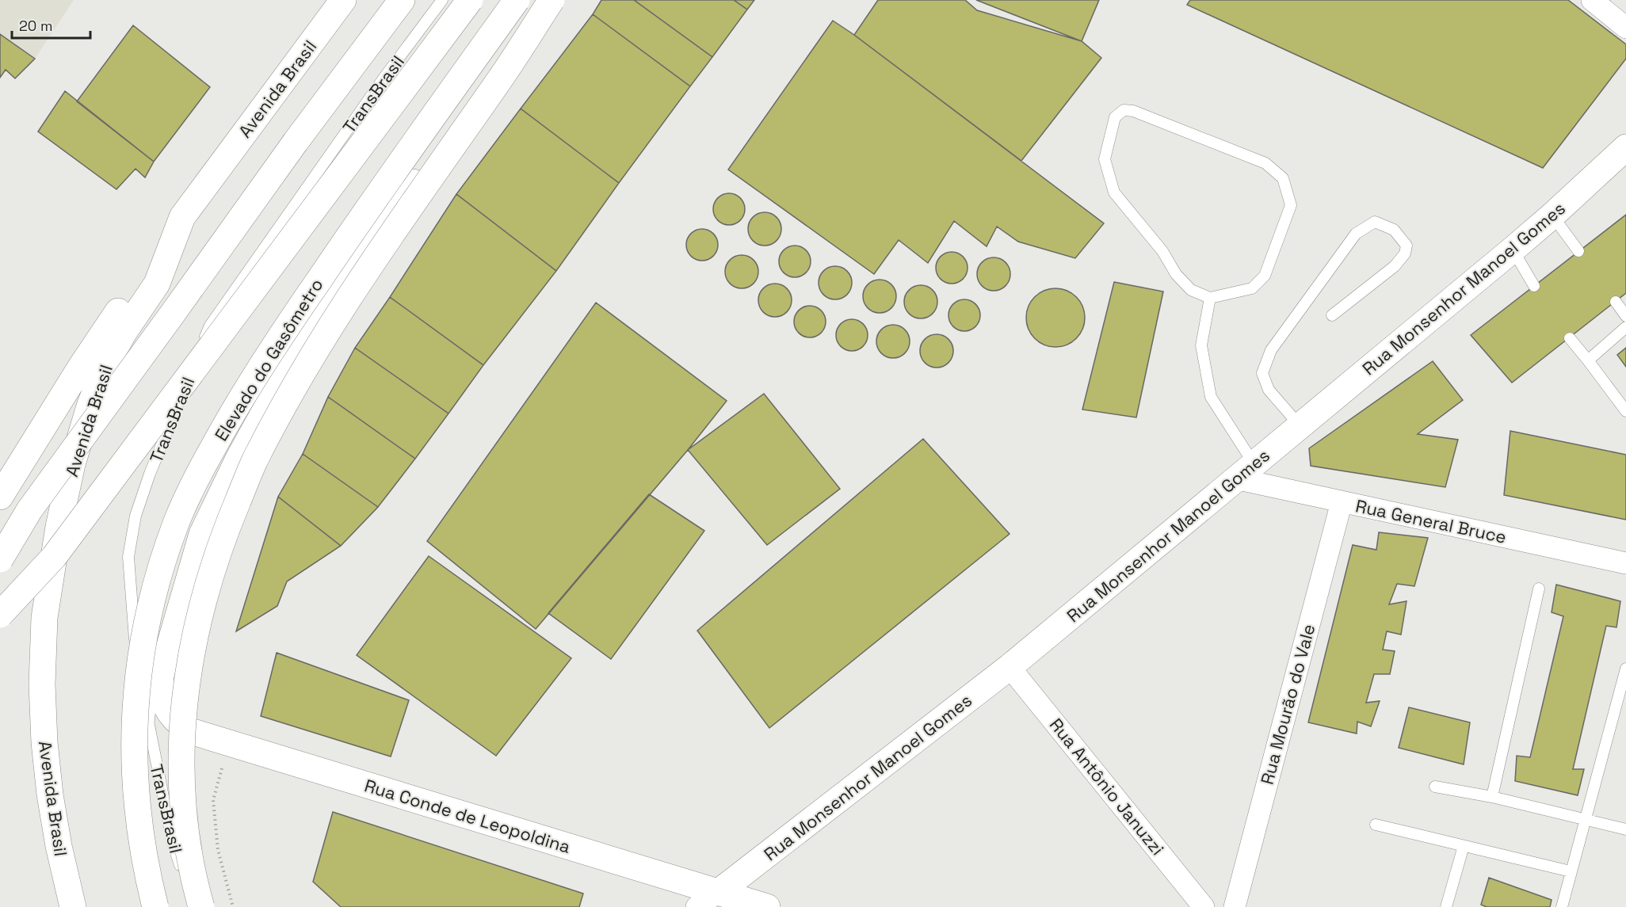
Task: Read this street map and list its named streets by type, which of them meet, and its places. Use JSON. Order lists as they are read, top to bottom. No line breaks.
{"streets":{"main road":["Avenida Brasil","Rua Monsenhor Manoel Gomes","Elevado do Gasômetro","Rua Conde de Leopoldina"],"street":["Rua General Bruce","Rua Mourão do Vale","Rua Antônio Januzzi"],"lane":["TransBrasil"]},"crossings":[["Rua Monsenhor Manoel Gomes","Rua General Bruce"],["Rua Monsenhor Manoel Gomes","Rua Antônio Januzzi"],["Rua Monsenhor Manoel Gomes","Rua Conde de Leopoldina"],["Rua General Bruce","Rua Mourão do Vale"]],"scale_bar":"20 m"}
